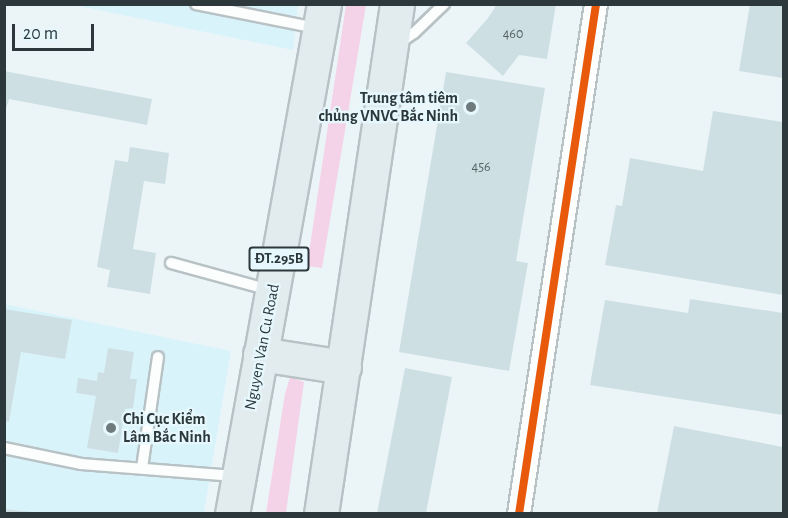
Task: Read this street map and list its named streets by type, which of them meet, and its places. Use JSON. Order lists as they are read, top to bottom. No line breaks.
{"streets":{"main road":["ĐT.295B","Nguyen Van Cu Road"]},"places":["Trung tâm tiêm chủng VNVC Bắc Ninh","Chi Cục Kiểm Lâm Bắc Ninh"],"house_numbers":["460","456"],"scale_bar":"20 m"}
